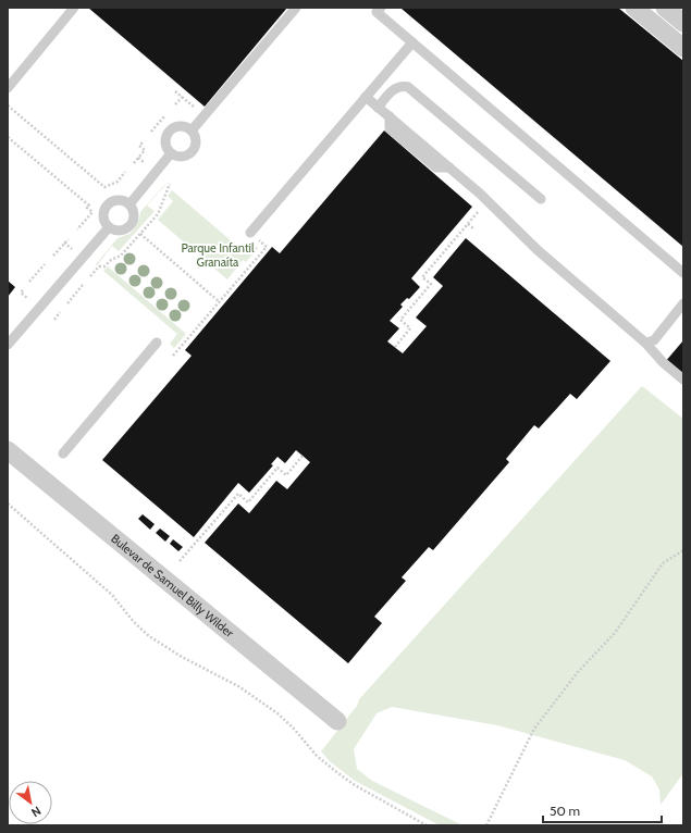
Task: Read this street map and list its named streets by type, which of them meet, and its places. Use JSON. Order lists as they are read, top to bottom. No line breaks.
{"streets":{"street":["Bulevar de Samuel Billy Wilder"]},"parks":["Parque Infantil Granaíta"],"scale_bar":"50 m","north":"bottom right"}
